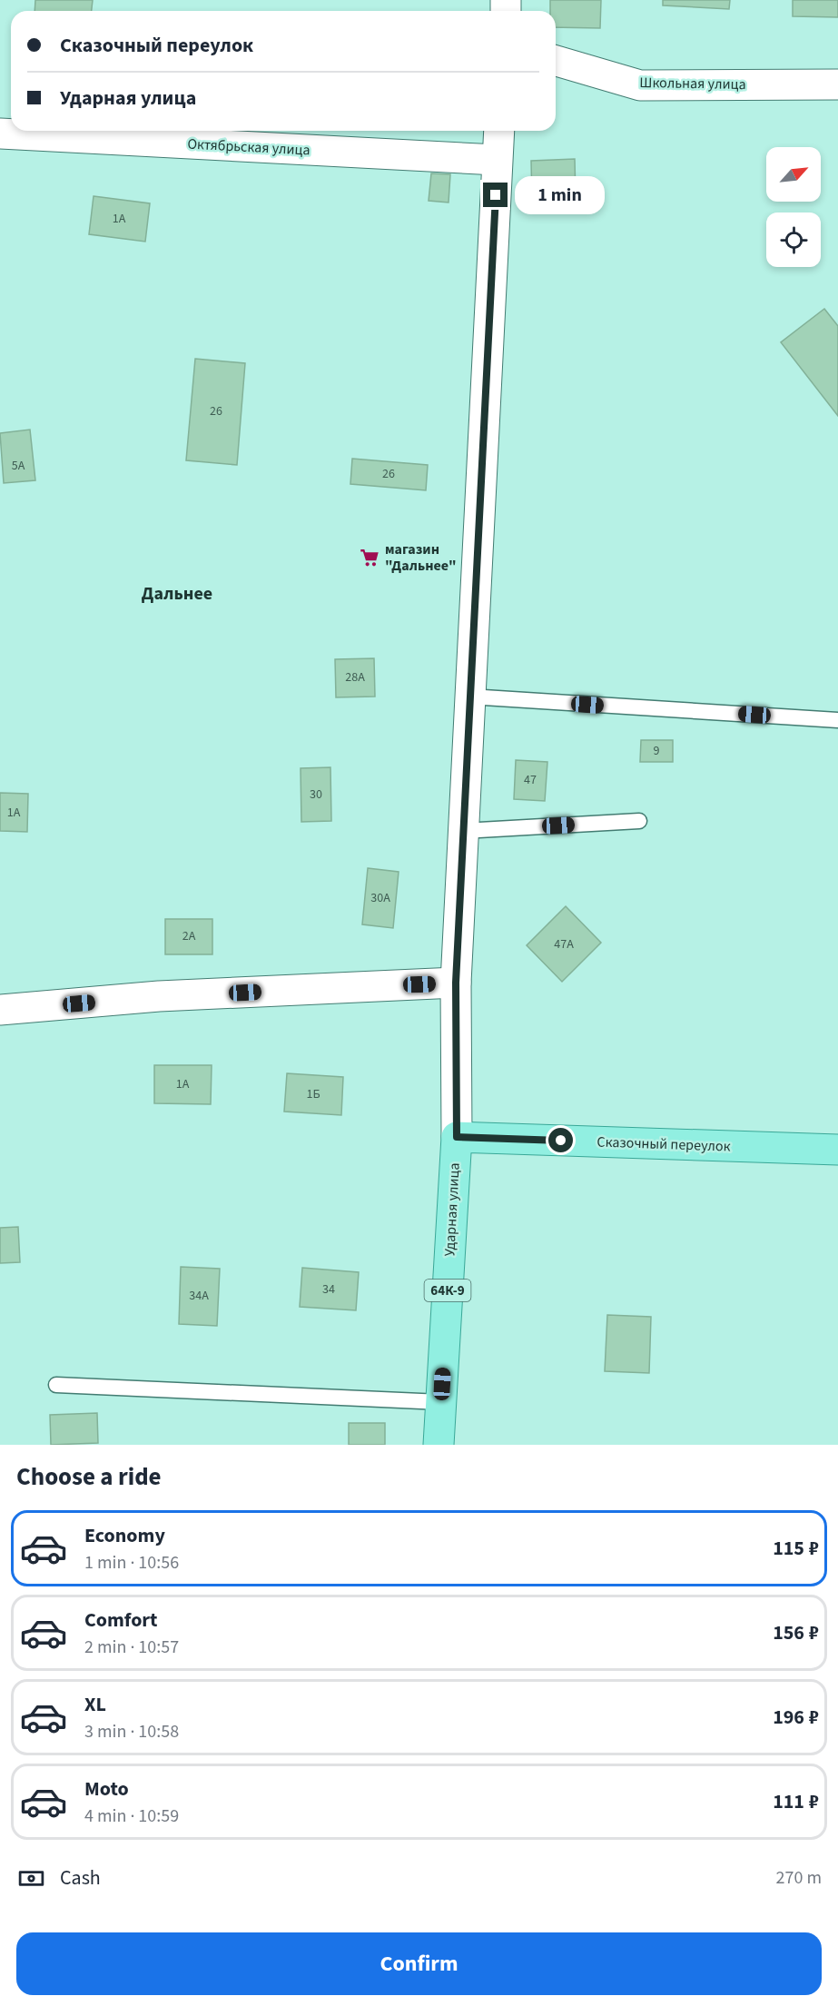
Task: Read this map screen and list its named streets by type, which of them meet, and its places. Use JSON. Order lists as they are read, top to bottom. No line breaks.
{"streets":{"main road":["Сказочный переулок","Ударная улица","64К-9"],"street":["Школьная улица","Октябрьская улица"]},"crossings":[["Октябрьская улица","Ударная улица"],["Сказочный переулок","Ударная улица"]],"districts":["Дальнее"],"places":{"supermarket":["магазин \"Дальнее\""]},"house_numbers":["1А","26","5А","26","28А","9","47","30","1А","30А","2А","47А","1А","1Б","34","34А"],"north":"top right","page":{"banner":["Сказочный переулок","Ударная улица"],"bubble":"1 min","heading":"Choose a ride","list":[{"name":"Economy","note":"1 min · 10:56","value":"115 ₽"},{"name":"Comfort","note":"2 min · 10:57","value":"156 ₽"},{"name":"XL","note":"3 min · 10:58","value":"196 ₽"},{"name":"Moto","note":"4 min · 10:59","value":"111 ₽"}],"pay":["Cash","270 m"],"buttons":"Confirm"}}
